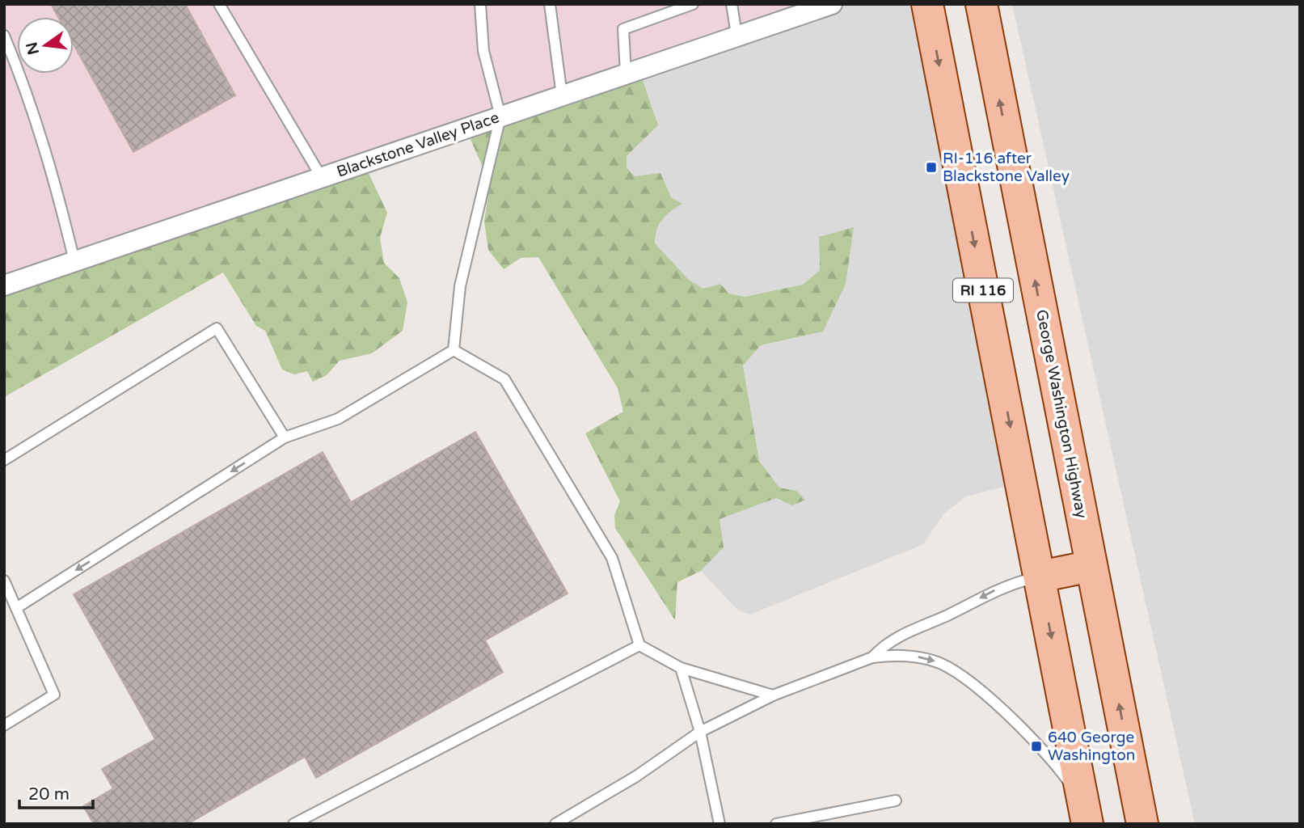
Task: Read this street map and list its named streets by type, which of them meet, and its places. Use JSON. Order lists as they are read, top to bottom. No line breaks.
{"streets":{"main road":["RI 116","George Washington Highway"],"street":["Blackstone Valley Place"]},"places":{"transit":["RI-116 after Blackstone Valley","640 George Washington"]},"scale_bar":"20 m","north":"left"}
